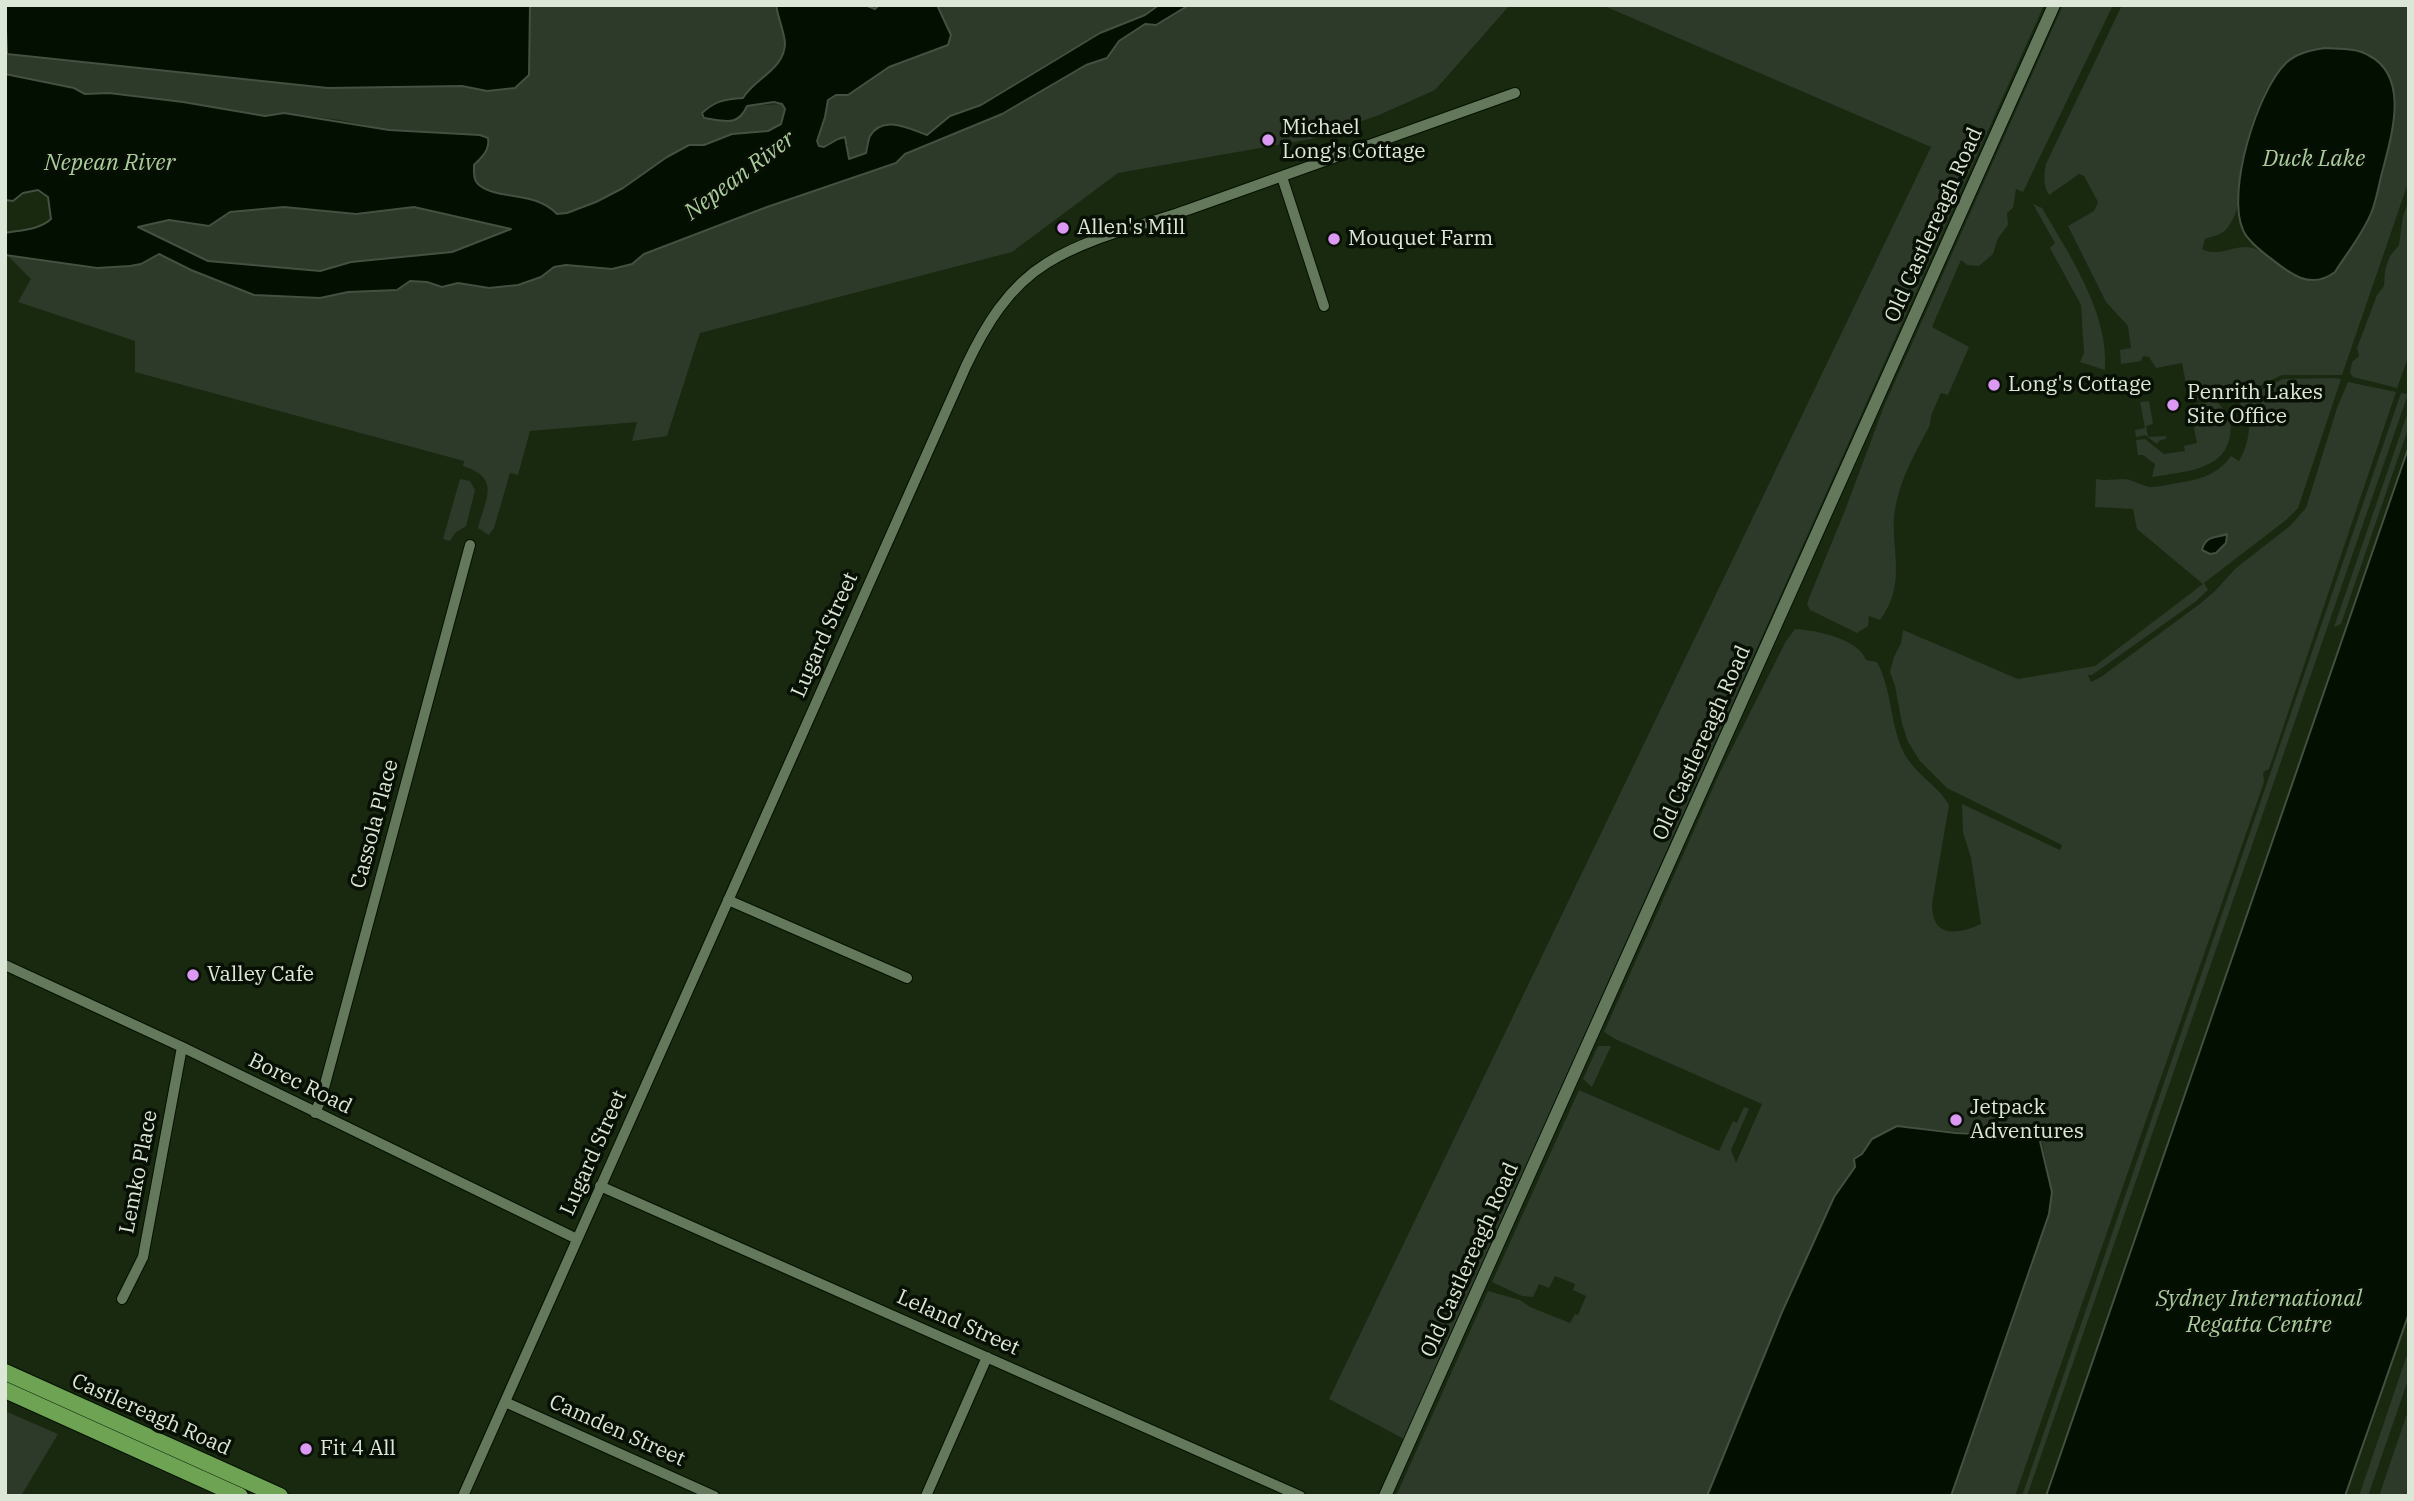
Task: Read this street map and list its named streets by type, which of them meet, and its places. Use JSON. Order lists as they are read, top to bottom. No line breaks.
{"streets":{"main road":["Castlereagh Road"],"street":["Old Castlereagh Road","Lugard Street","Cassola Place","Borec Road","Lemko Place","Leland Street","Camden Street"]},"crossings":[["Lugard Street","Borec Road"],["Lugard Street","Leland Street"],["Lugard Street","Camden Street"],["Cassola Place","Borec Road"],["Borec Road","Lemko Place"]],"water":["Duck Lake","Nepean River","Sydney International Regatta Centre"],"places":["Michael Long's Cottage","Allen's Mill","Mouquet Farm","Long's Cottage","Penrith Lakes Site Office","Valley Cafe","Jetpack Adventures","Fit 4 All"]}
